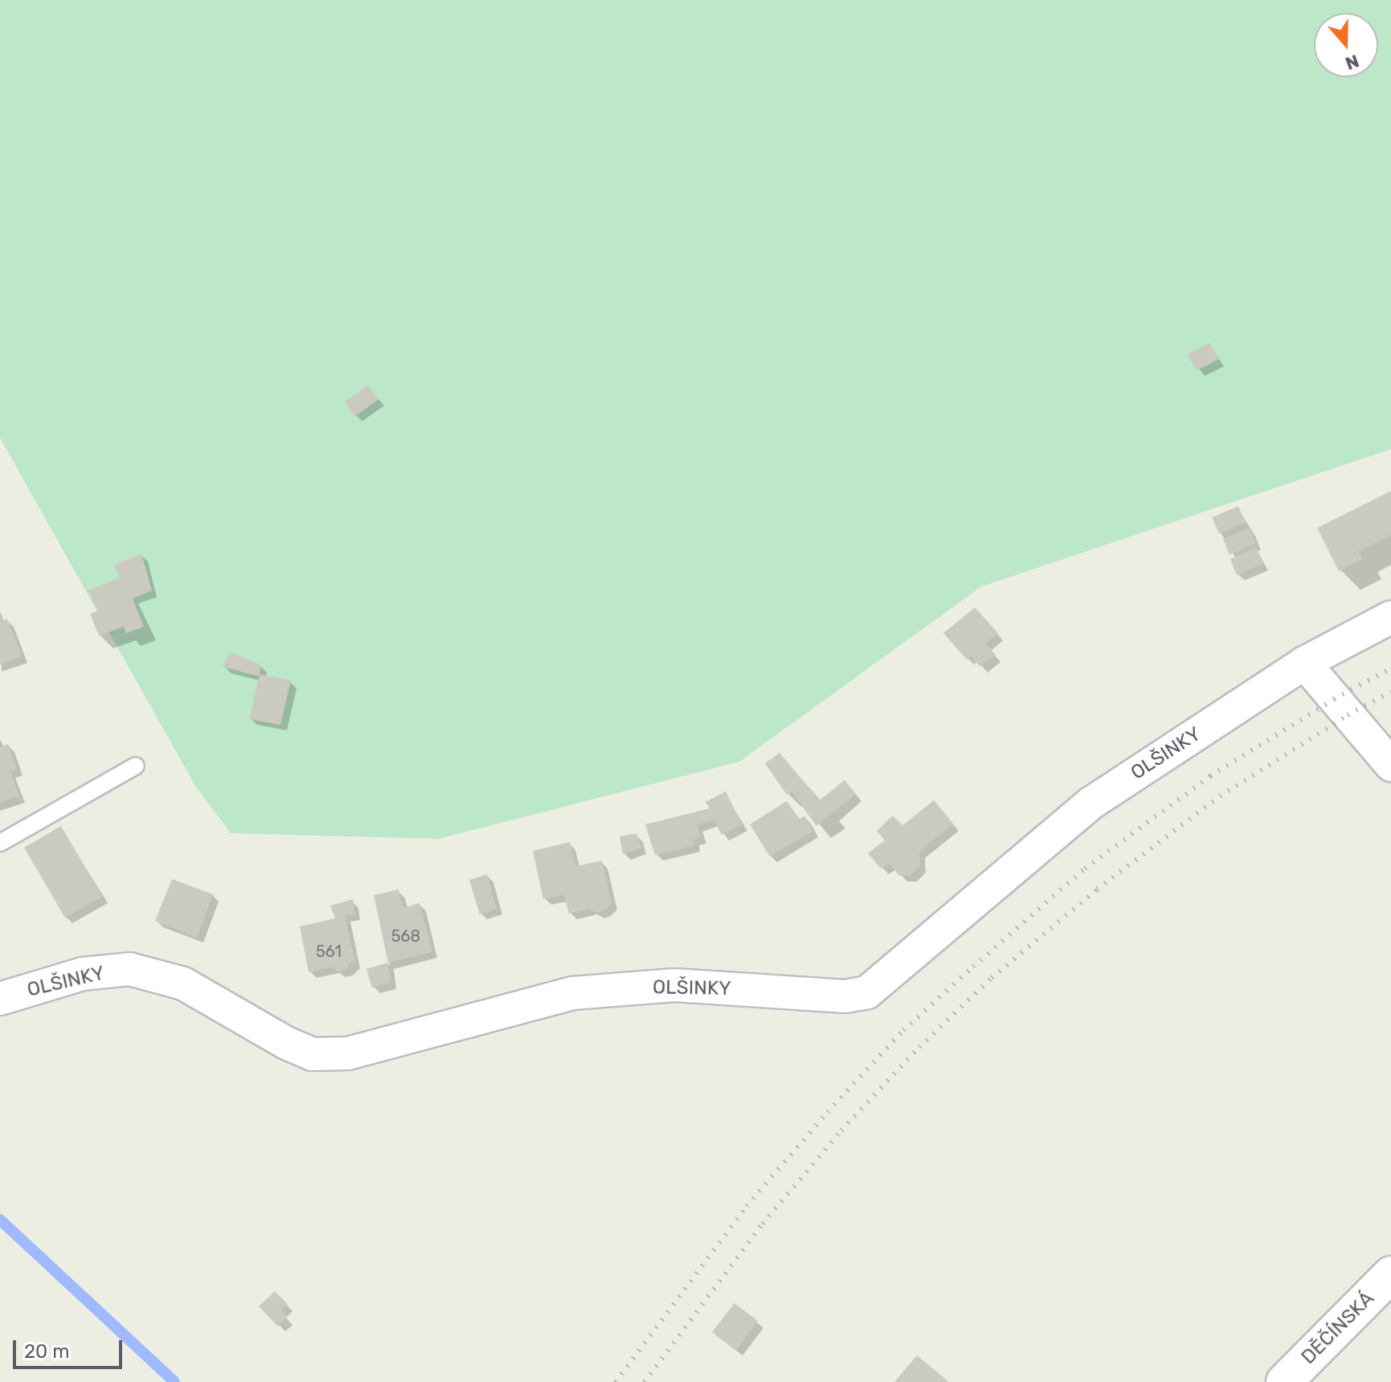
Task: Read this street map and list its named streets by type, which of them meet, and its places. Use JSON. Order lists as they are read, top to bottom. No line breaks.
{"streets":{"main road":["DĚČÍNSKÁ"],"street":["OLŠINKY"]},"house_numbers":["568","561"],"scale_bar":"20 m","north":"bottom"}
